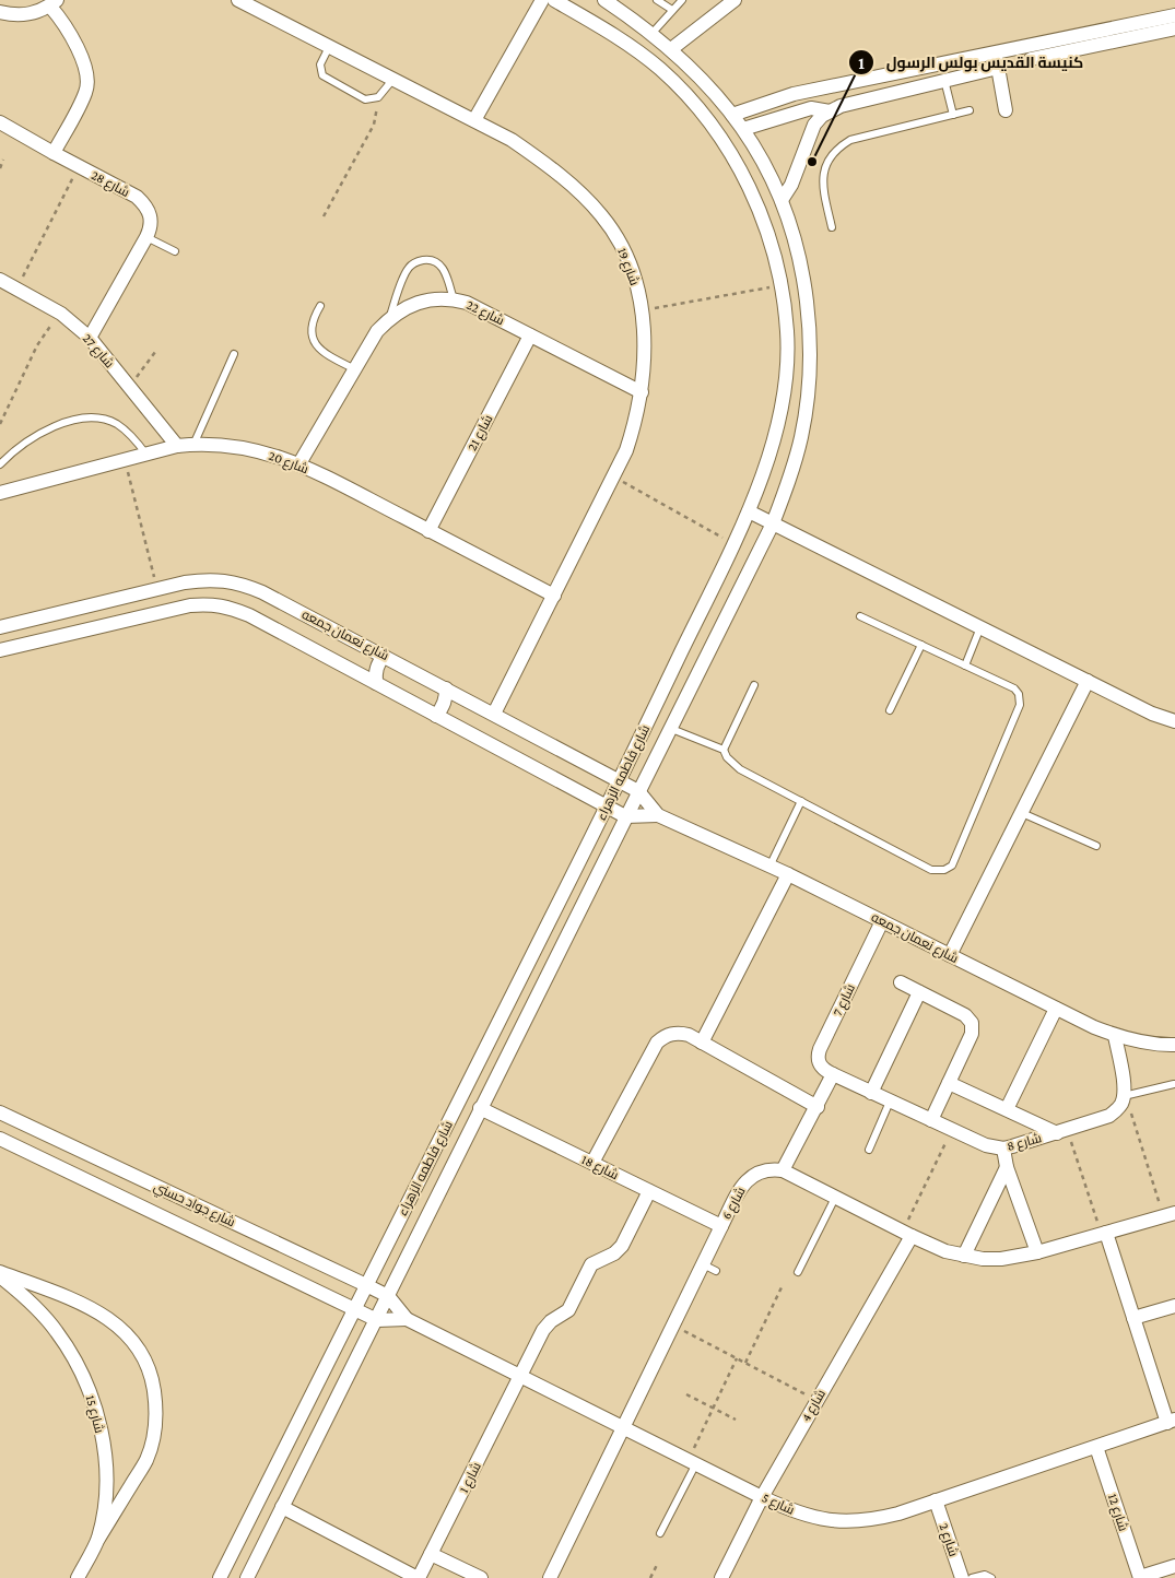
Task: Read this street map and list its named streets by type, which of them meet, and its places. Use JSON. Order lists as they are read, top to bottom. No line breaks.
{"streets":{"street":["شارع 28","شارع 19","شارع 22","شارع 27","شارع 21","شارع 20","شارع نعمان جمعه","شارع فاطمه الزهراء","شارع 7","شارع 8","شارع 18","شارع 6","شارع جواد حسني","شارع 4","شارع 15","شارع 1","شارع 5","شارع 12","شارع 2"]},"crossings":[["شارع 28","شارع 27"],["شارع 19","شارع 22"],["شارع 19","شارع 20"],["شارع 19","شارع نعمان جمعه"],["شارع 22","شارع 21"],["شارع 22","شارع 20"],["شارع 27","شارع 20"],["شارع 21","شارع 20"],["شارع نعمان جمعه","شارع فاطمه الزهراء"],["شارع نعمان جمعه","شارع 7"],["شارع فاطمه الزهراء","شارع 18"],["شارع فاطمه الزهراء","شارع جواد حسني"],["شارع فاطمه الزهراء","شارع 5"],["شارع 7","شارع 8"],["شارع 18","شارع 6"],["شارع 18","شارع 1"],["شارع 6","شارع 5"],["شارع جواد حسني","شارع 5"],["شارع 4","شارع 5"],["شارع 1","شارع 5"],["شارع 5","شارع 12"],["شارع 5","شارع 2"]],"places":["كنيسة القديس بولس الرسول"]}
